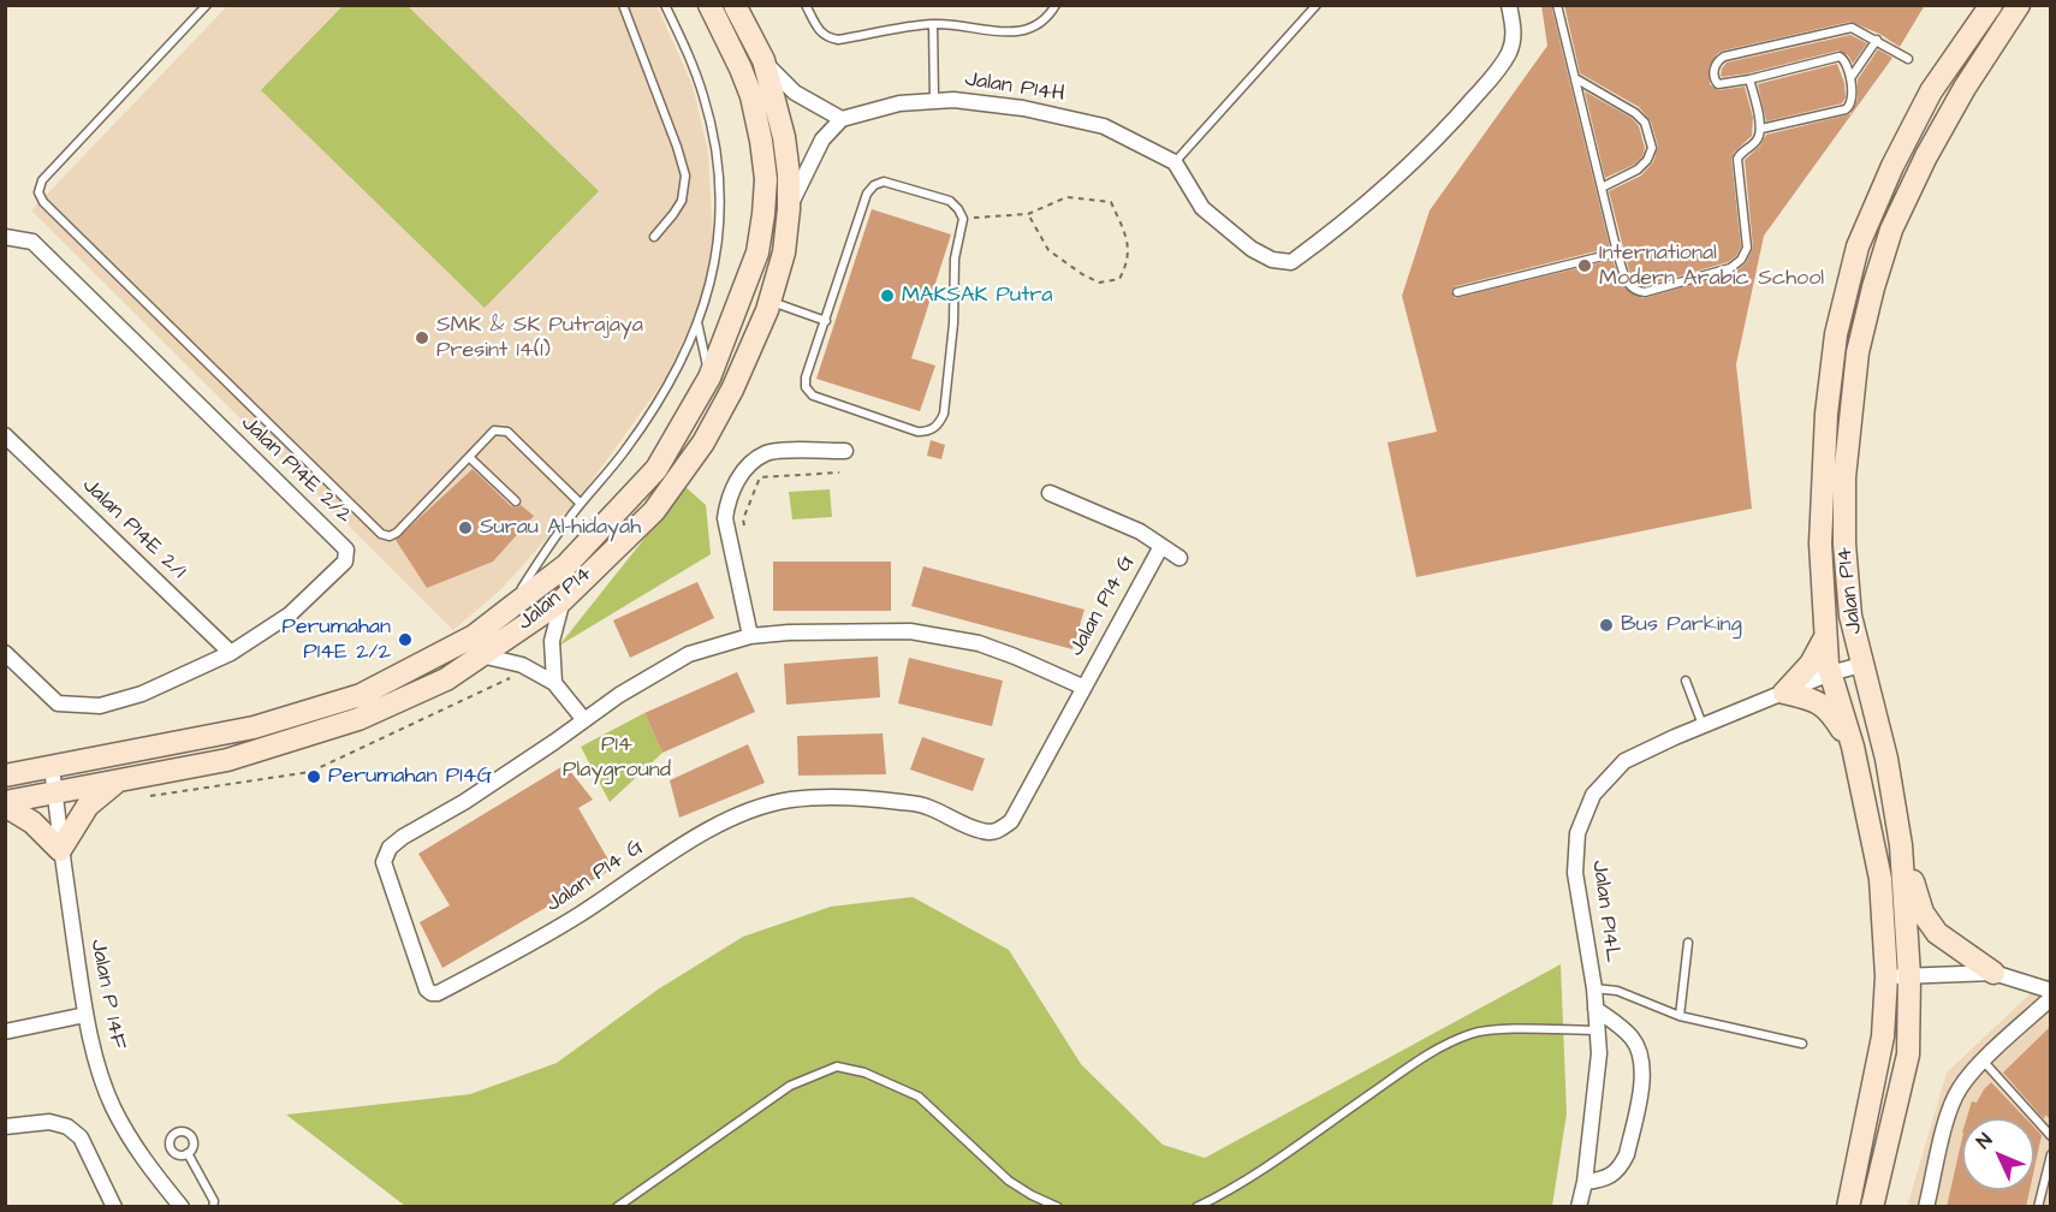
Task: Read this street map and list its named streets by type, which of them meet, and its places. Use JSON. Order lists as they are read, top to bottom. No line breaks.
{"streets":{"main road":["Jalan P14"],"street":["Jalan P14H","Jalan P14E 2/2","Jalan P14E 2/1","Jalan P14 G","Jalan P14L","Jalan P 14F"]},"crossings":[["Jalan P14E 2/2","Jalan P14E 2/1"],["Jalan P14","Jalan P14L"],["Jalan P14","Jalan P 14F"]],"parks":["P14 Playground"],"places":["International Modern Arabic School","MAKSAK Putra","SMK & SK Putrajaya Presint 14(1)","Surau Al-hidayah","Bus Parking","Perumahan P14E 2/2","Perumahan P14G"],"north":"top left"}
